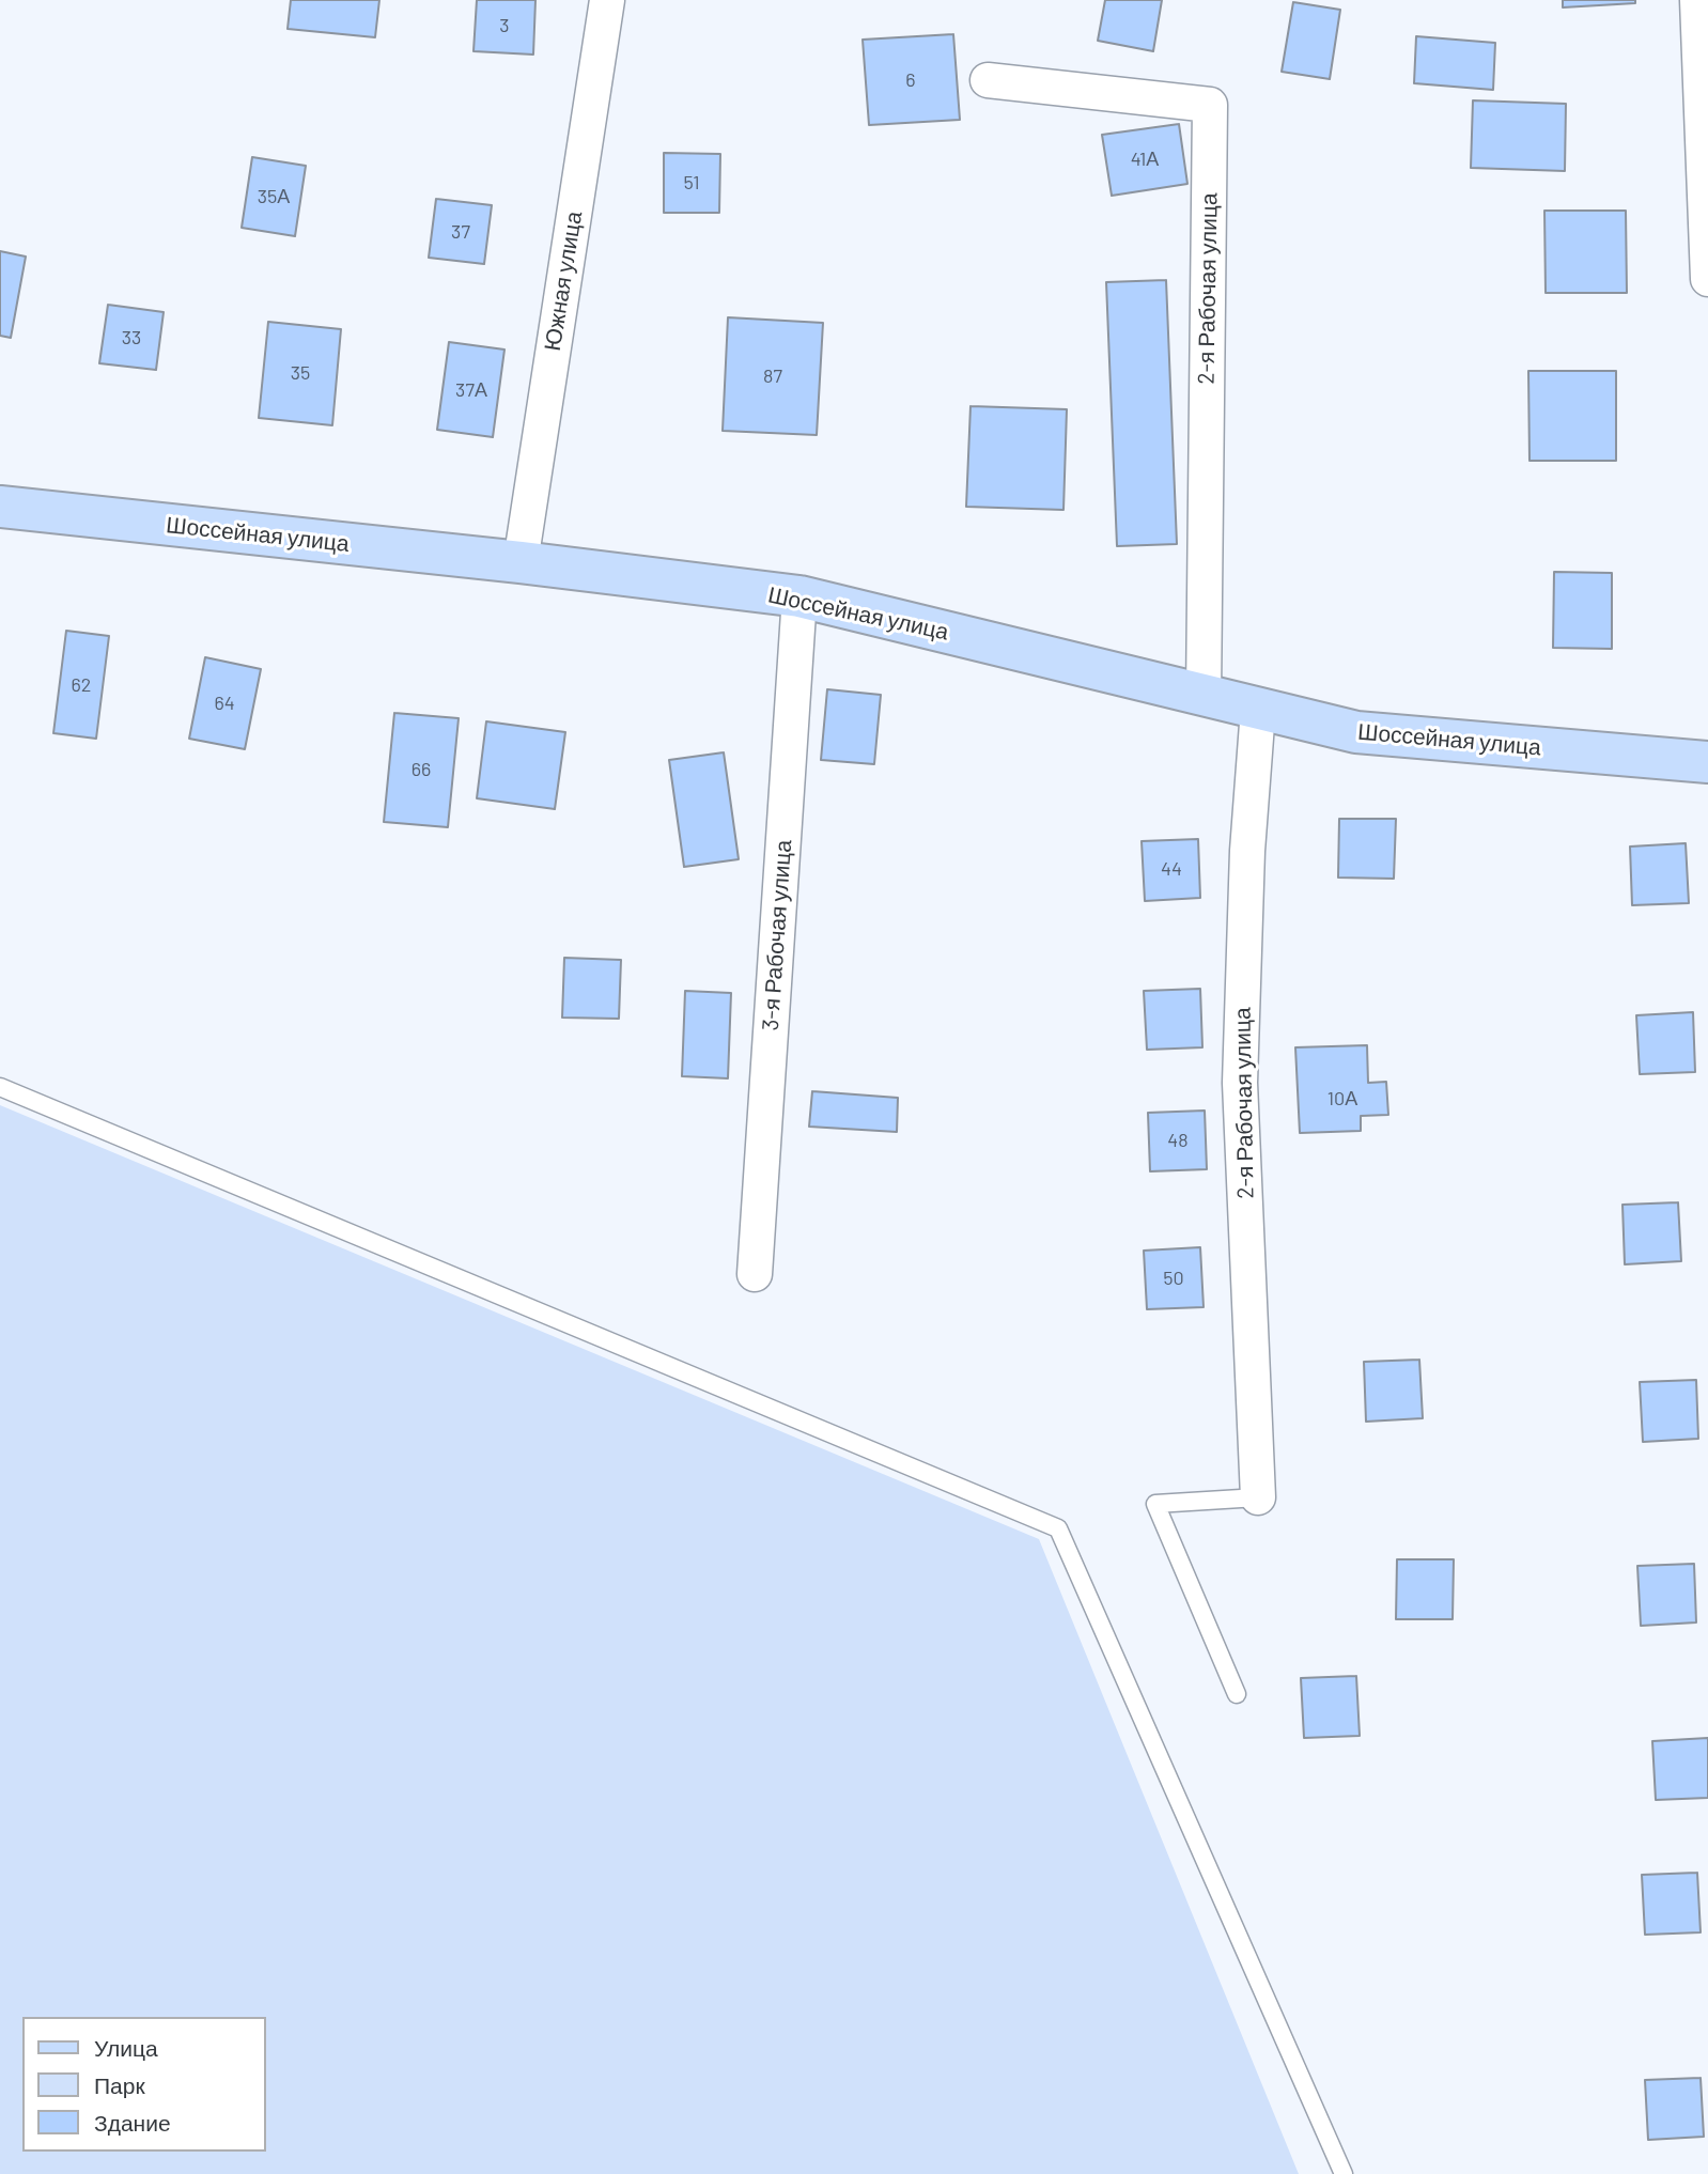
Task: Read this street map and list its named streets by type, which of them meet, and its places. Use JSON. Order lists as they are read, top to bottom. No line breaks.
{"streets":{"street":["Южная улица","2-я Рабочая улица","Шоссейная улица","3-я Рабочая улица"]},"crossings":[["Южная улица","Шоссейная улица"],["2-я Рабочая улица","Шоссейная улица"],["Шоссейная улица","3-я Рабочая улица"]],"house_numbers":["3","6","41А","51","35А","37","33","35","87","37А","62","64","66","44","10А","48","50"],"legend":["Улица","Парк","Здание"]}
